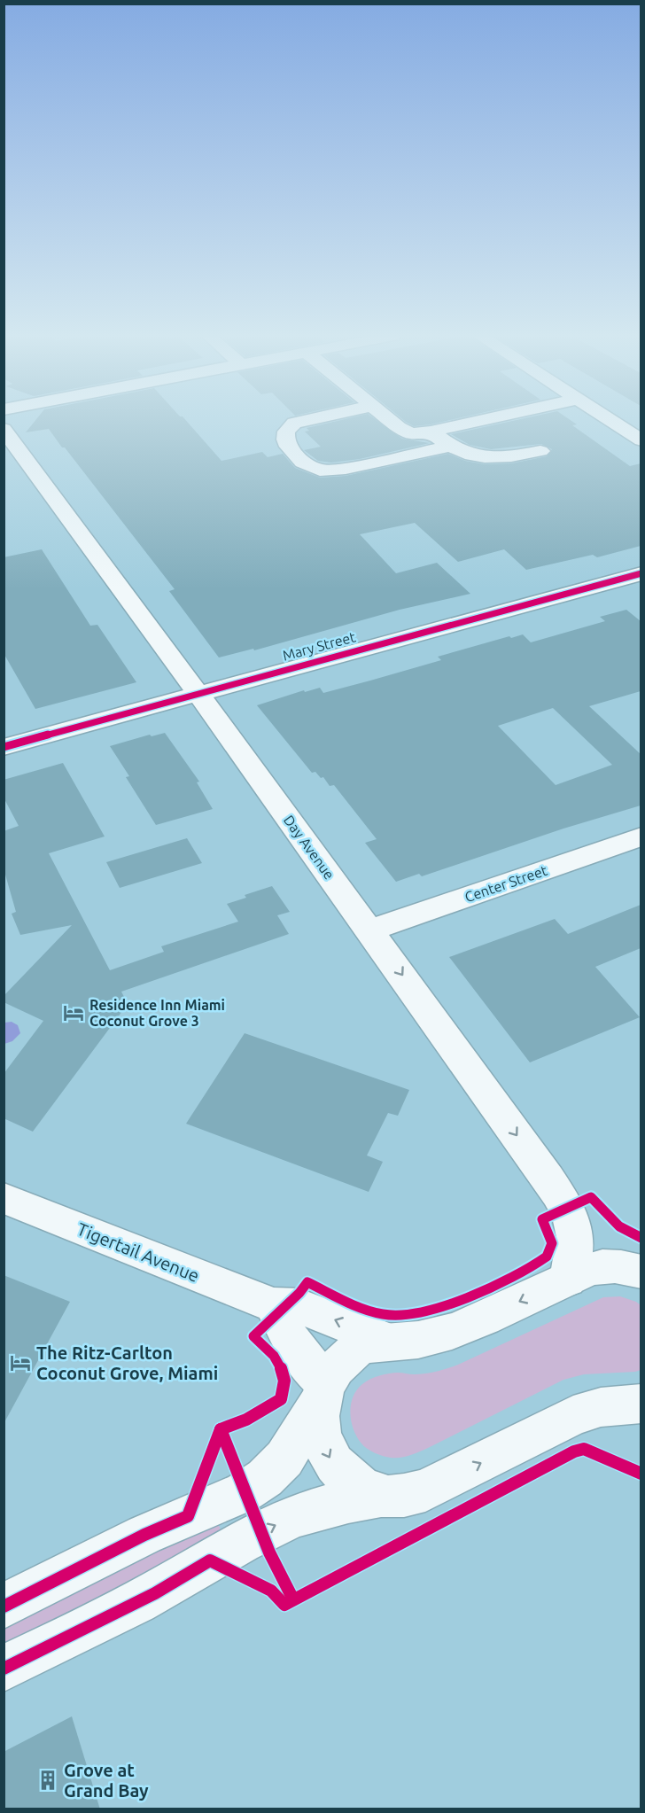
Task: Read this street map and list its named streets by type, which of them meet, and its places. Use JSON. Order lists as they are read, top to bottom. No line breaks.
{"streets":{"street":["Mary Street","Day Avenue","Center Street","Tigertail Avenue"]},"crossings":[["Mary Street","Day Avenue"],["Day Avenue","Center Street"]],"one_way":["Day Avenue"],"places":{"hotel":["Residence Inn Miami Coconut Grove 3","The Ritz-Carlton Coconut Grove, Miami"],"building":["Grove at Grand Bay"]}}
